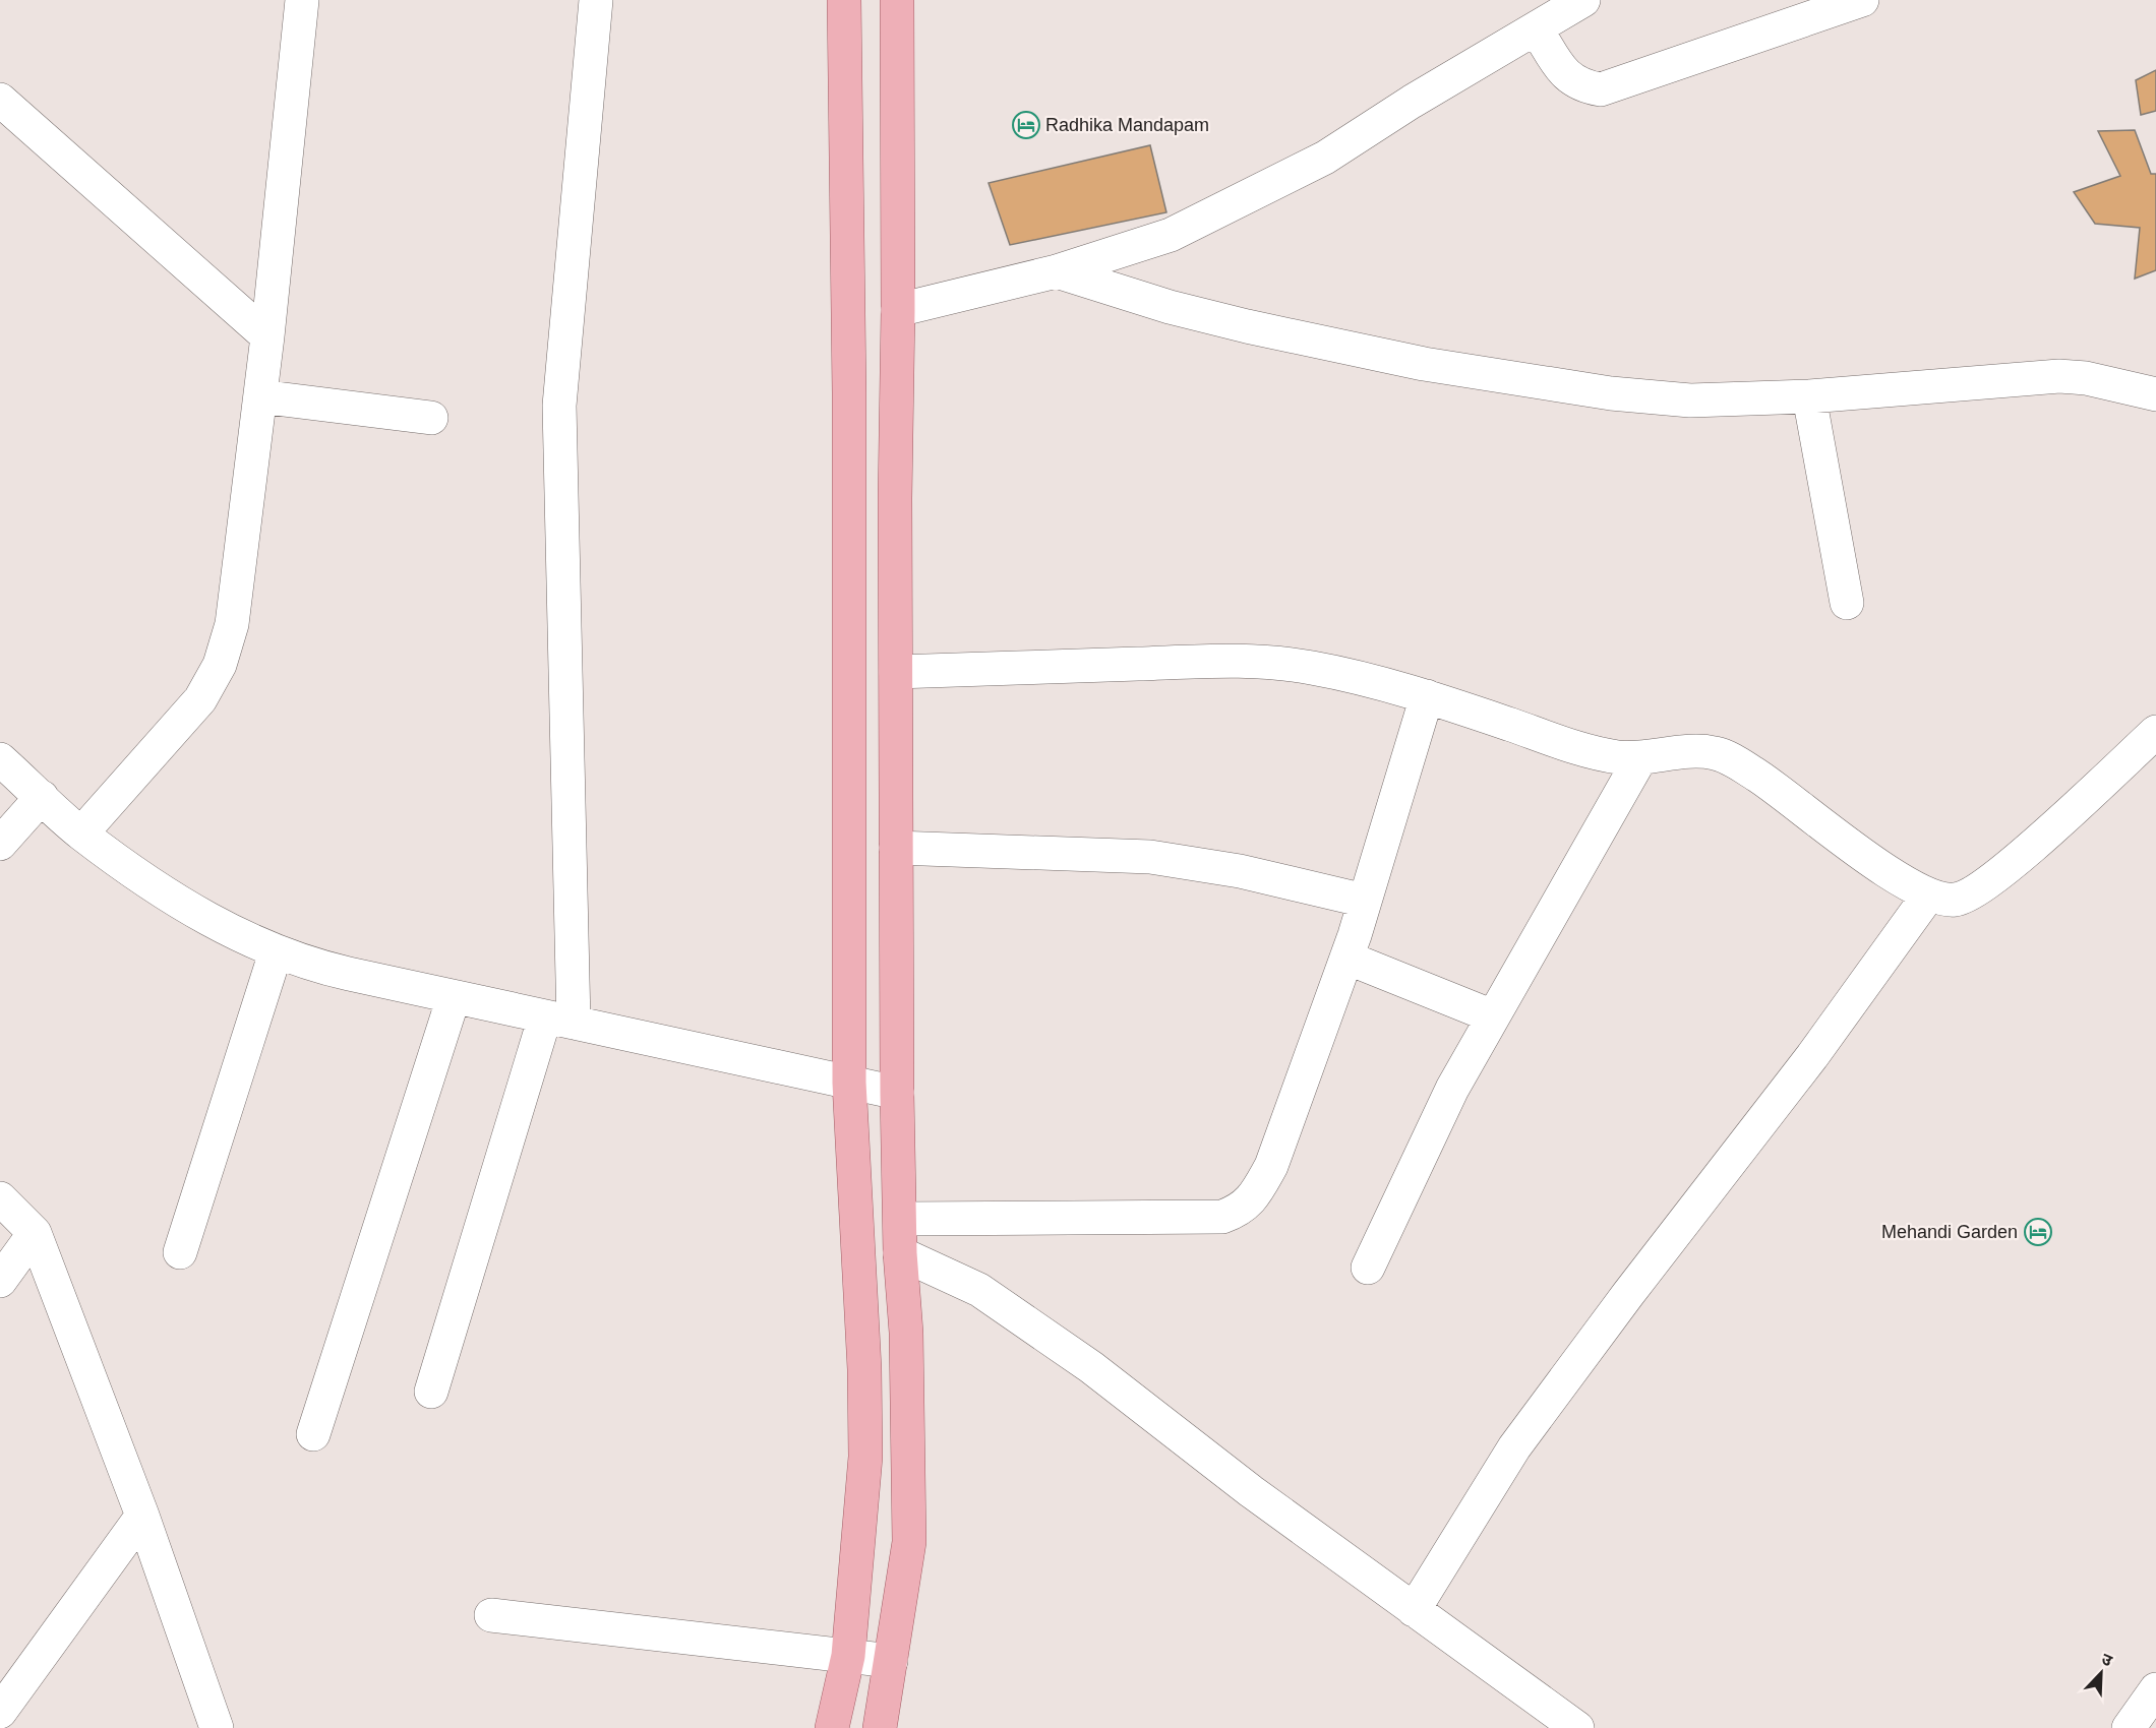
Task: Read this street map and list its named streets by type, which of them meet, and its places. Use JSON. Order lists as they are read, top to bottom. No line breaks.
{"places":{"hotel":["Radhika Mandapam","Mehandi Garden"]},"north":"top right"}
